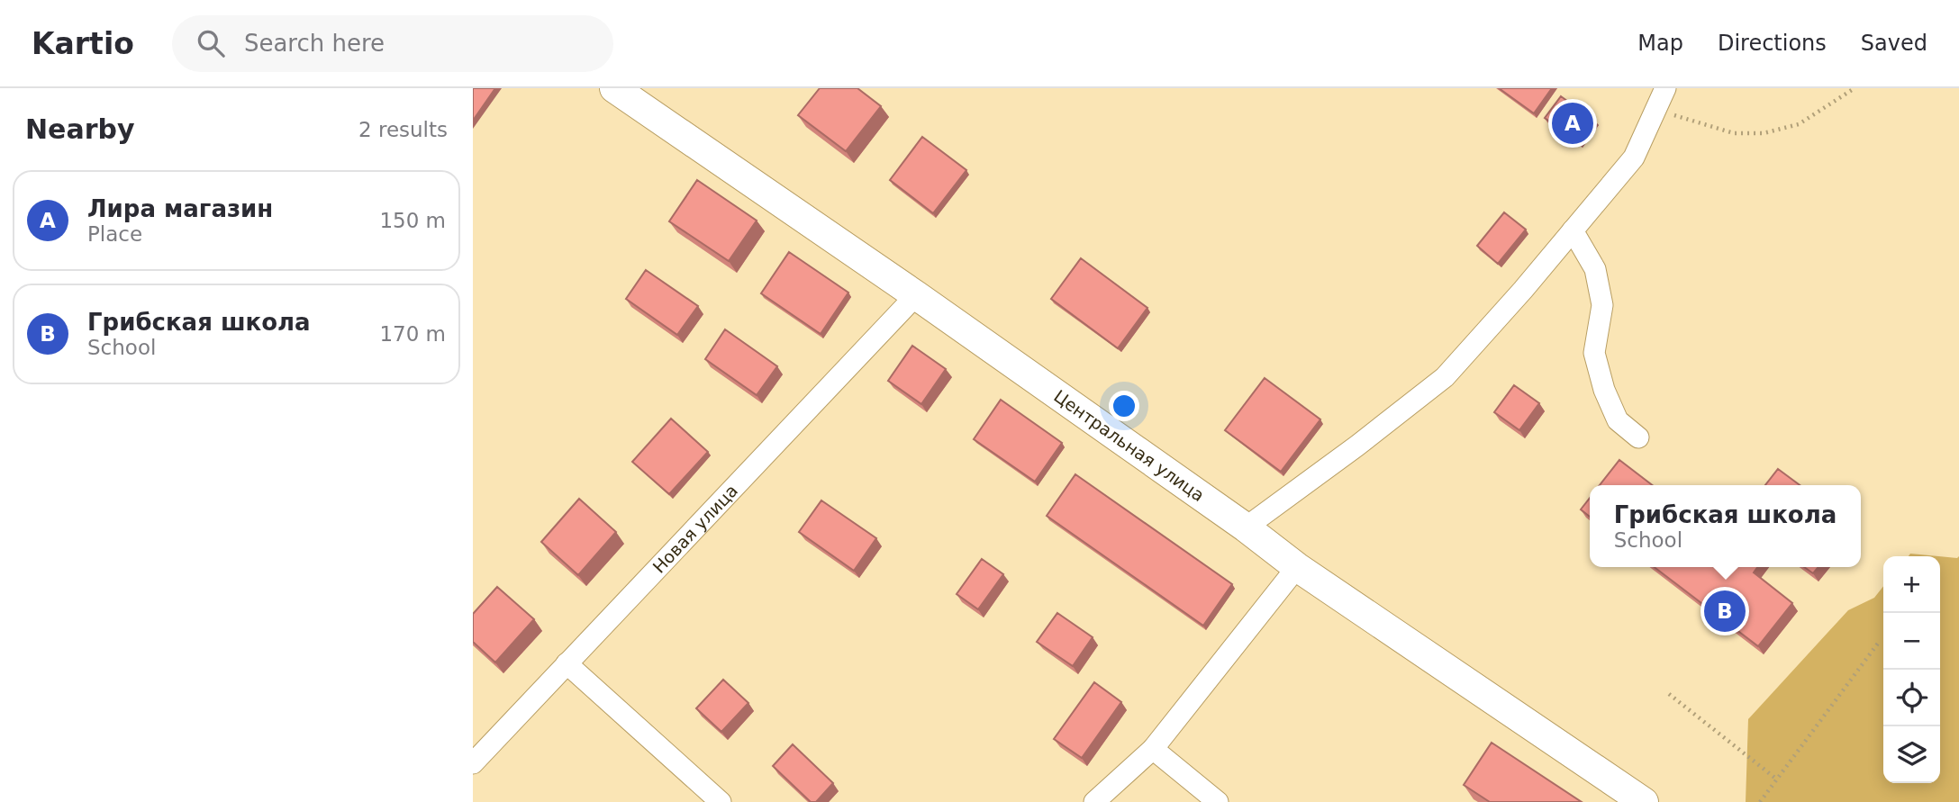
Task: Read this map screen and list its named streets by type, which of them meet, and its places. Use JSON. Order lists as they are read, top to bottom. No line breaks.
{"streets":{"street":["Центральная улица","Новая улица"]},"crossings":[["Центральная улица","Новая улица"]],"page":{"header":"Kartio","search":"Search here","nav":["Map","Directions","Saved"],"heading":["Nearby","2 results"],"pins":["A","B"],"list":[{"mark":"A","name":"Лира магазин","note":"Place","value":"150 m"},{"mark":"B","name":"Грибская школа","note":"School","value":"170 m"}],"popup":["Грибская школа","School"],"map_buttons":["+","−"]}}
